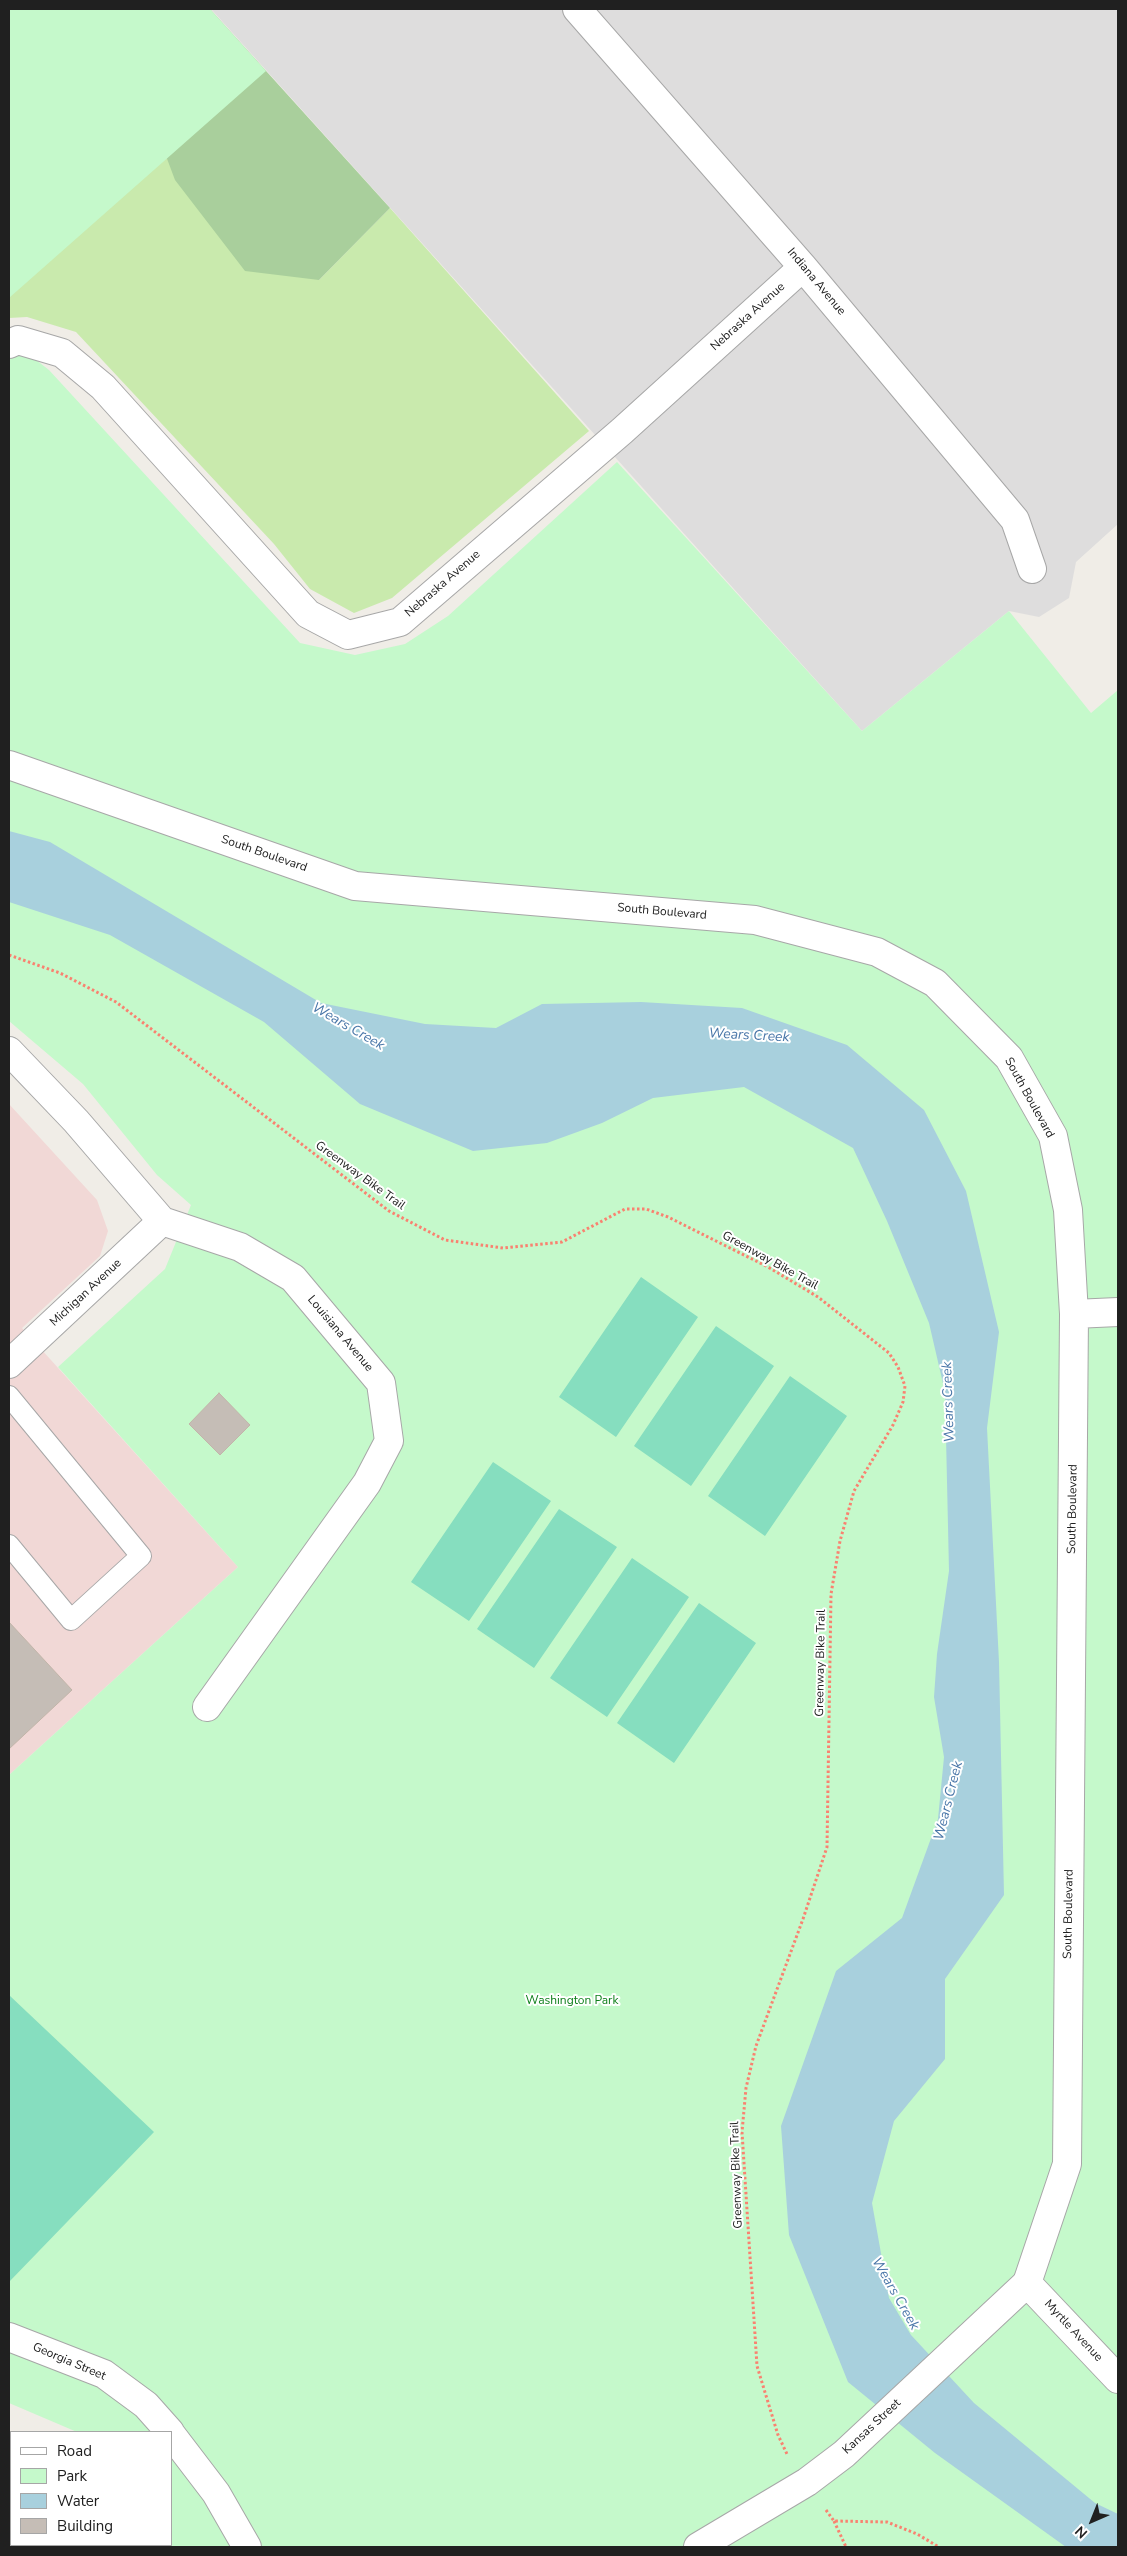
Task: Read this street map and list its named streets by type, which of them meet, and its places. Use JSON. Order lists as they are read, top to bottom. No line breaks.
{"streets":{"street":["Indiana Avenue","Nebraska Avenue","South Boulevard","Michigan Avenue","Louisiana Avenue","Myrtle Avenue","Georgia Street","Kansas Street"],"path":["Greenway Bike Trail"]},"crossings":[["Indiana Avenue","Nebraska Avenue"],["South Boulevard","Myrtle Avenue"],["South Boulevard","Kansas Street"],["Michigan Avenue","Louisiana Avenue"],["Myrtle Avenue","Kansas Street"]],"water":["Wears Creek"],"parks":["Washington Park"],"legend":["Road","Park","Water","Building"],"north":"bottom left"}
